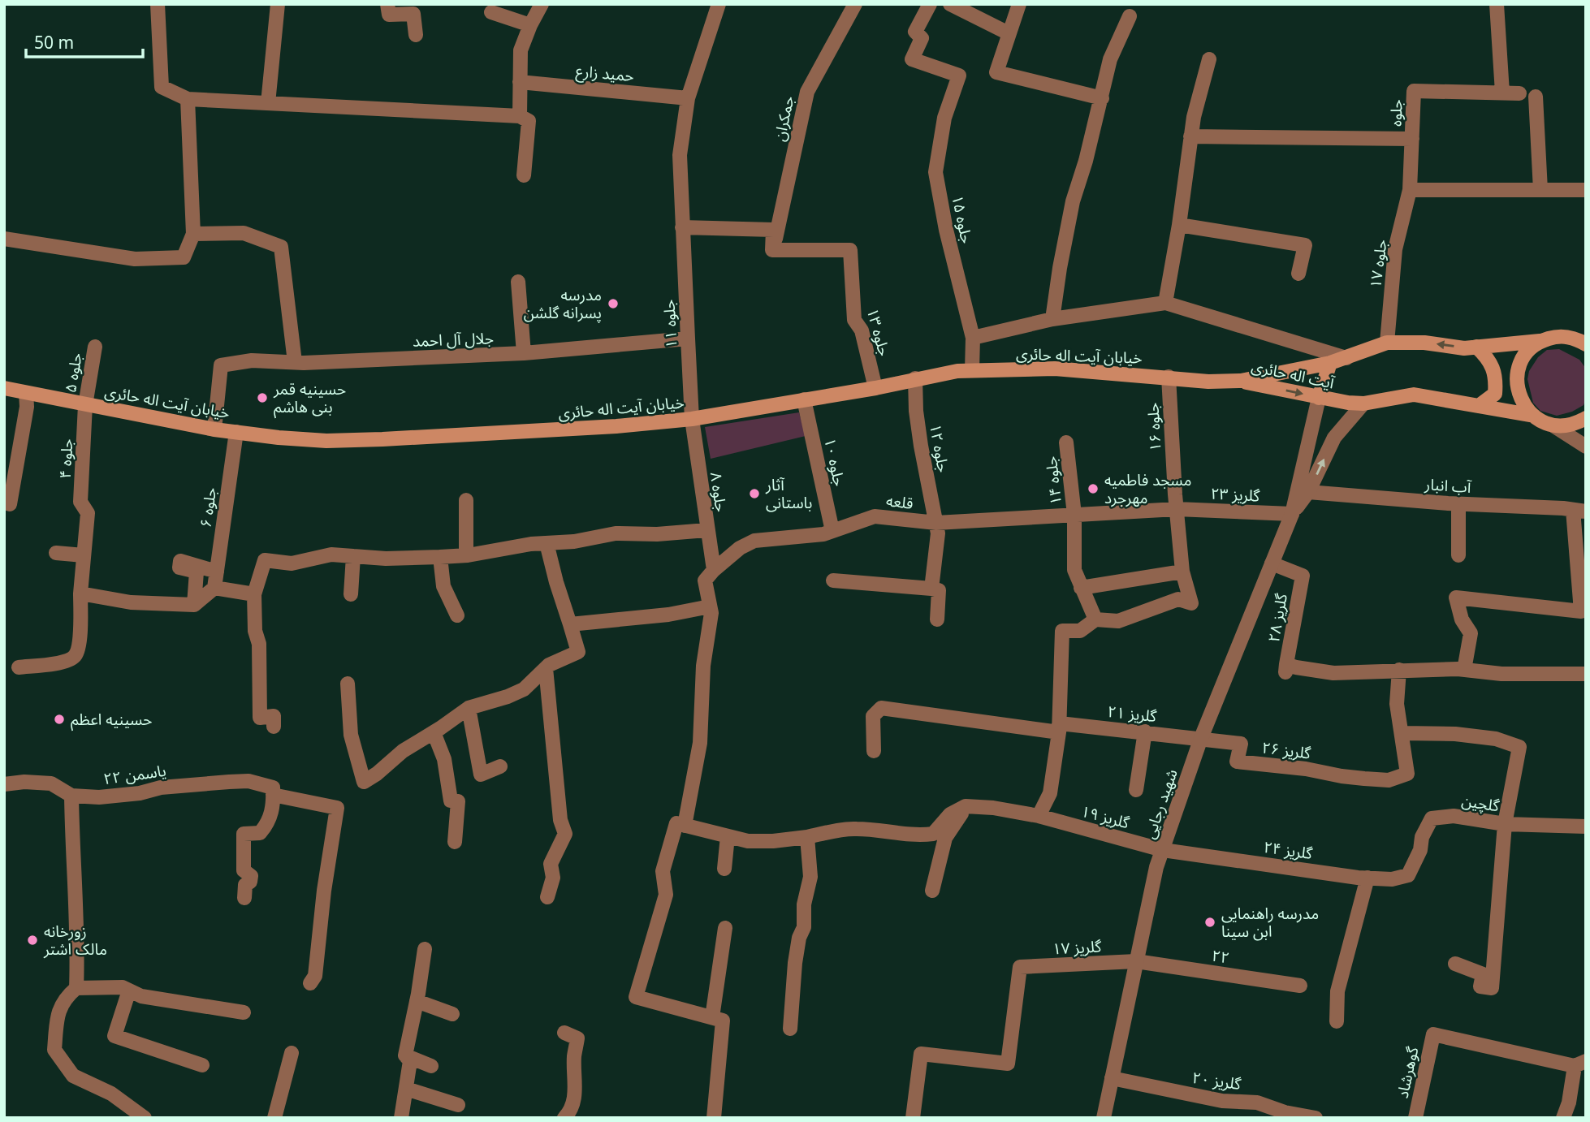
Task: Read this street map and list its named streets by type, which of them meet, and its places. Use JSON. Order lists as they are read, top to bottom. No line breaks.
{"streets":{"main road":["خیابان آیت اله حائری","آیت اله حائری"],"street":["حمید زارع","جلوه","جمکران","جلوه ۱۵","جلوه ۱۷","جلوه ۱۱","جلوه ۱۳","جلال آل احمد","جلوه ۵","جلوه ۱۶","جلوه ۱۲","جلوه ۴","جلوه ۱۰","جلوه ۱۴","آب انبار","جلوه ۸","گلریز ۲۳","قلعه","جلوه ۶","گلریز ۲۸","گلریز ۲۱","گلریز ۲۶","یاسمن ۲۲","گلچین","شهید رجایی","گلریز ۱۹","گلریز ۲۴","گلریز ۱۷","۲۲","گوهرشاد","گلریز ۲۰"]},"crossings":[["جلوه","جلوه ۱۷"],["جمکران","جلوه ۱۳"],["جلوه ۱۵","خیابان آیت اله حائری"],["جلوه ۱۷","آیت اله حائری"],["جلوه ۱۱","جلال آل احمد"],["جلوه ۱۱","خیابان آیت اله حائری"],["جلوه ۱۱","جلوه ۸"],["جلوه ۱۳","خیابان آیت اله حائری"],["جلال آل احمد","خیابان آیت اله حائری"],["خیابان آیت اله حائری","جلوه ۵"],["خیابان آیت اله حائری","آیت اله حائری"],["خیابان آیت اله حائری","جلوه ۱۶"],["خیابان آیت اله حائری","جلوه ۱۲"],["خیابان آیت اله حائری","جلوه ۴"],["خیابان آیت اله حائری","جلوه ۱۰"],["خیابان آیت اله حائری","جلوه ۸"],["خیابان آیت اله حائری","جلوه ۶"],["جلوه ۵","جلوه ۴"],["جلوه ۱۶","جلوه ۱۴"],["جلوه ۱۶","گلریز ۲۳"],["جلوه ۱۲","قلعه"],["جلوه ۱۰","قلعه"],["جلوه ۱۴","گلریز ۲۳"],["جلوه ۱۴","قلعه"],["جلوه ۸","قلعه"],["گلریز ۲۳","قلعه"],["گلریز ۲۳","شهید رجایی"],["گلریز ۲۸","شهید رجایی"],["گلریز ۲۱","گلریز ۲۶"],["گلریز ۲۱","شهید رجایی"],["گلریز ۲۶","شهید رجایی"],["گلچین","گلریز ۲۴"],["شهید رجایی","گلریز ۱۹"],["شهید رجایی","گلریز ۲۴"],["شهید رجایی","گلریز ۱۷"],["شهید رجایی","۲۲"],["شهید رجایی","گلریز ۲۰"],["گلریز ۱۹","گلریز ۲۴"],["گلریز ۱۷","۲۲"]],"places":["مدرسه پسرانه گلشن","حسینیه قمر بنی هاشم","مسجد فاطمیه مهرجرد","آثار باستانی","حسینیه اعظم","مدرسه راهنمایی ابن سینا","زورخانه مالک اشتر"],"scale_bar":"50 m"}
